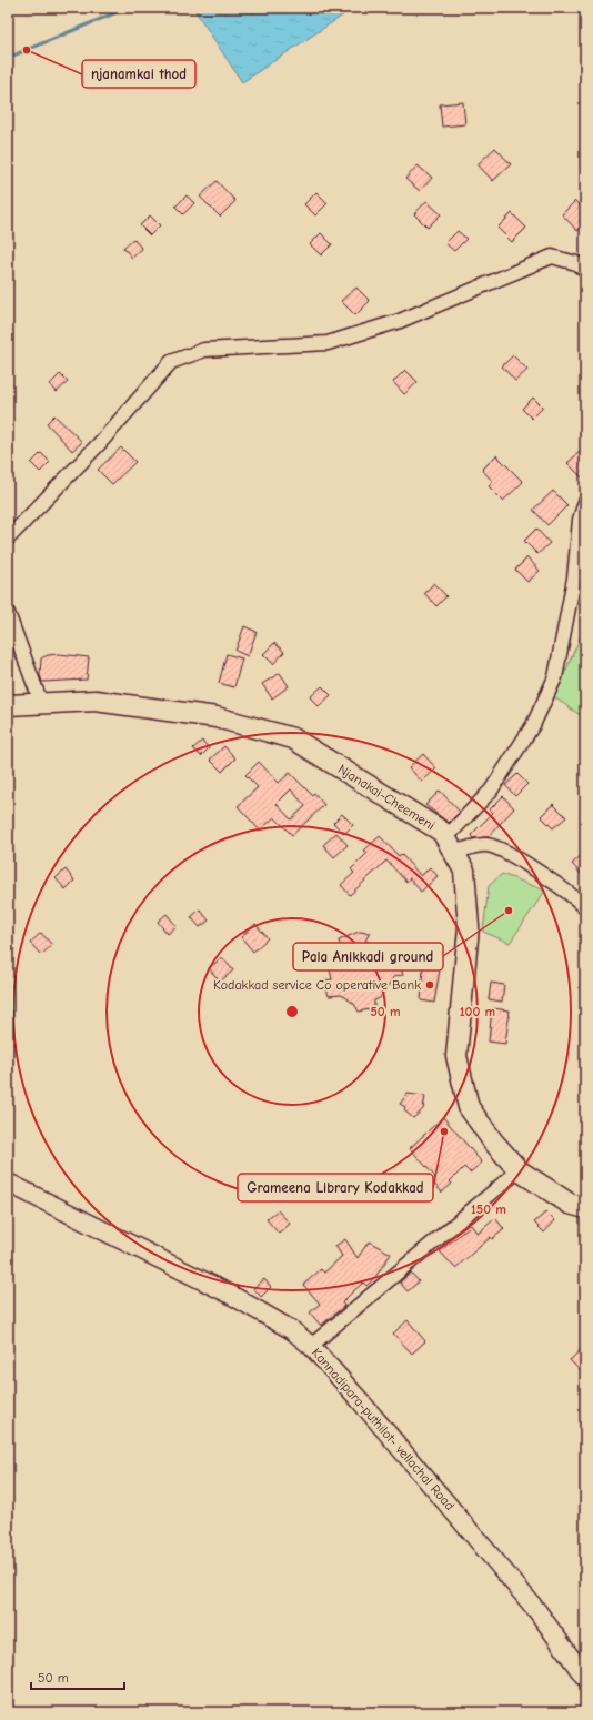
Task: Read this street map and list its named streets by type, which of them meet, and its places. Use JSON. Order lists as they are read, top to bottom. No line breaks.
{"streets":{"main road":["Njanakai-Cheemeni"],"street":["Kannadipara-puthilot- vellachal Road"]},"places":["njanamkai thod","Pala Anikkadi ground","Kodakkad service Co operative Bank","Grameena Library Kodakkad"],"scale_bar":"50 m","rings":["50 m","100 m","150 m"]}
